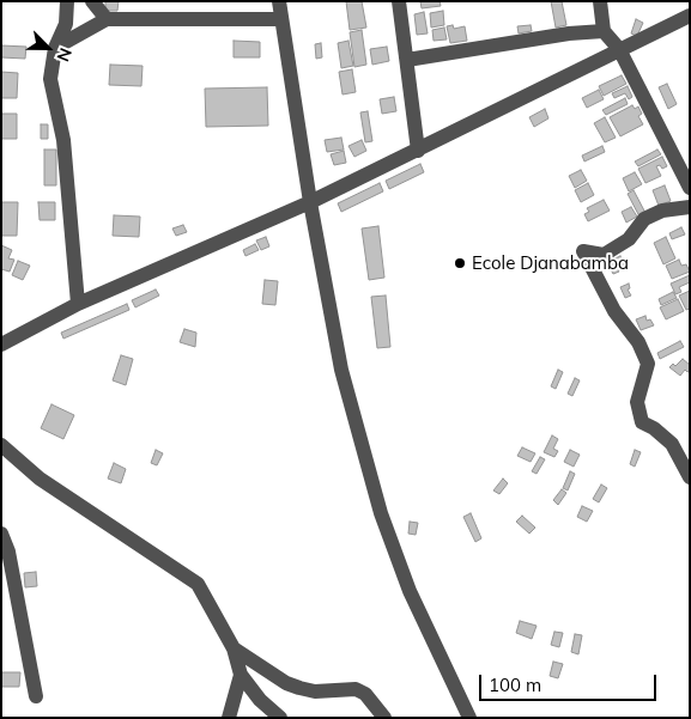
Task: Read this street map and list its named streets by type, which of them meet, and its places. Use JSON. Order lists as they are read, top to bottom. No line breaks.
{"places":["Ecole Djanabamba"],"scale_bar":"100 m","north":"bottom right"}
